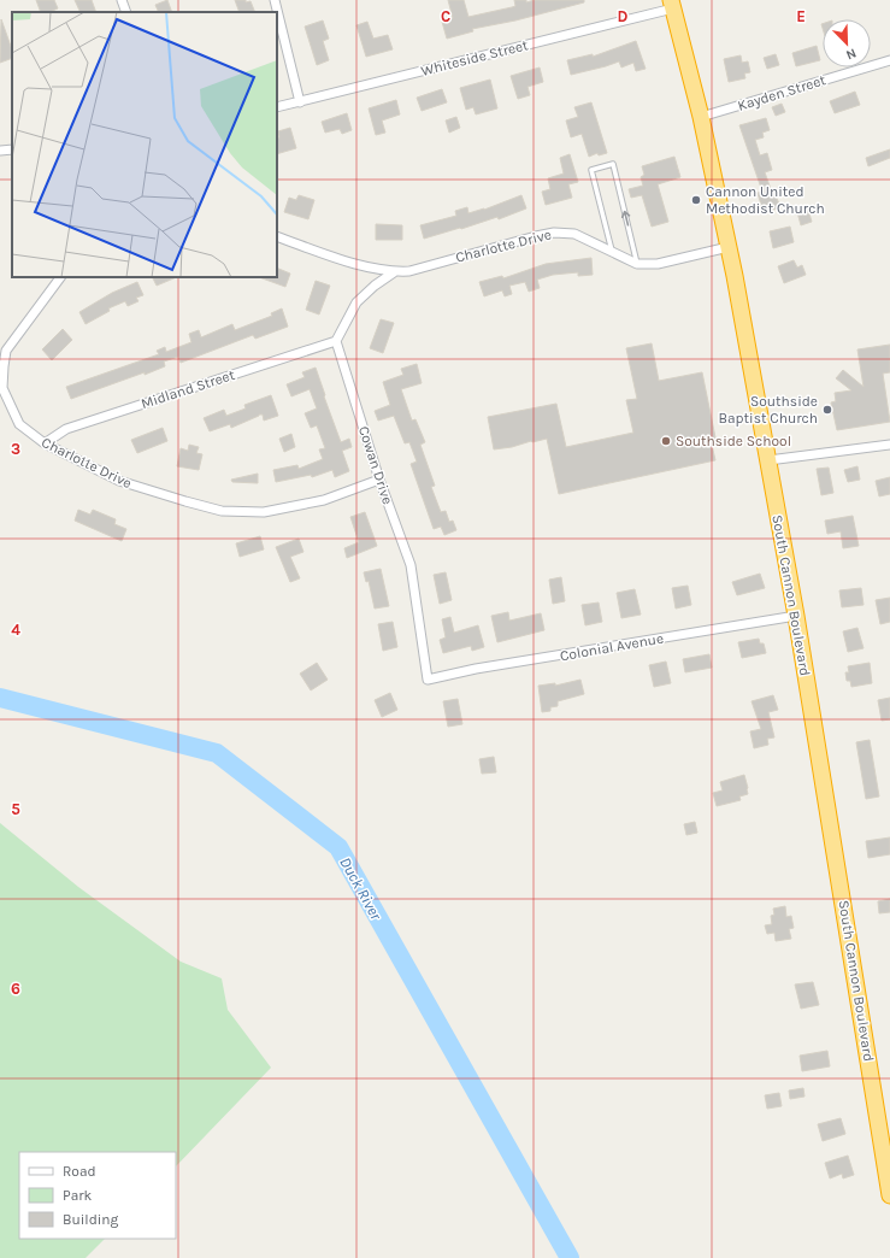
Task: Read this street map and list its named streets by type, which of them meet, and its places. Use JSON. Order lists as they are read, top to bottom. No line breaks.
{"streets":{"highway":["South Cannon Boulevard"],"street":["Whiteside Street","Kayden Street","Charlotte Drive","Midland Street","Cowan Drive","Colonial Avenue"]},"crossings":[["Whiteside Street","South Cannon Boulevard"],["Kayden Street","South Cannon Boulevard"],["Charlotte Drive","Midland Street"],["Charlotte Drive","Cowan Drive"],["Charlotte Drive","South Cannon Boulevard"],["Midland Street","Cowan Drive"],["Cowan Drive","Colonial Avenue"],["South Cannon Boulevard","Colonial Avenue"]],"water":["Duck River"],"places":["Cannon United Methodist Church","Southside Baptist Church","Southside School"],"legend":["Road","Park","Building"],"north":"bottom right","grid":{"columns":["C","D","E"],"rows":["3","4","5","6"]}}
